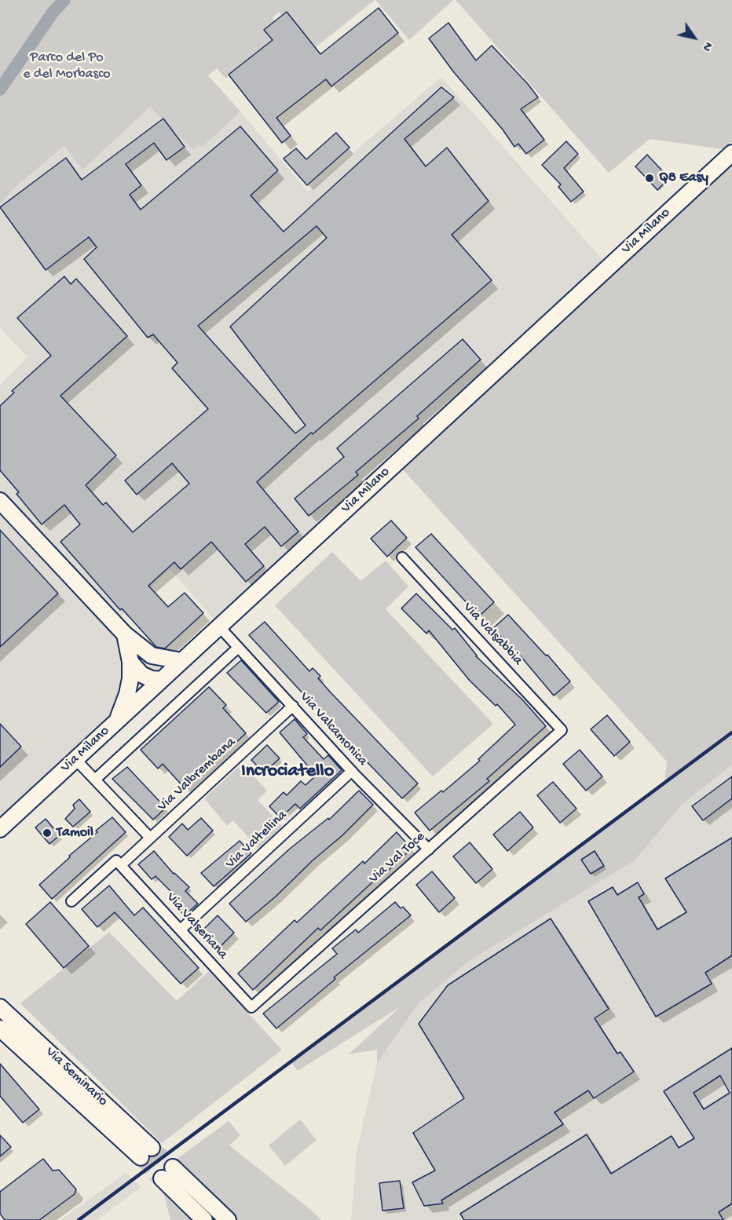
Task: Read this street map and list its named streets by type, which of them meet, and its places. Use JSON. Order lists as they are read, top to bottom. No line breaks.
{"streets":{"main road":["Via Milano","Via Seminario"],"street":["Via Valsabbia","Via Valcamonica","Via Valbrembana","Via Valtellina","Via Val Toce","Via Valseriana"]},"crossings":[["Via Milano","Via Valcamonica"],["Via Valsabbia","Via Val Toce"],["Via Valcamonica","Via Valbrembana"],["Via Valcamonica","Via Valtellina"],["Via Valcamonica","Via Val Toce"],["Via Valbrembana","Via Valseriana"],["Via Valtellina","Via Valseriana"],["Via Val Toce","Via Valseriana"]],"districts":["Incrociatello"],"parks":["Parco del Po e del Morbasco"],"places":["Q8 Easy","Tamoil"],"north":"bottom right"}
